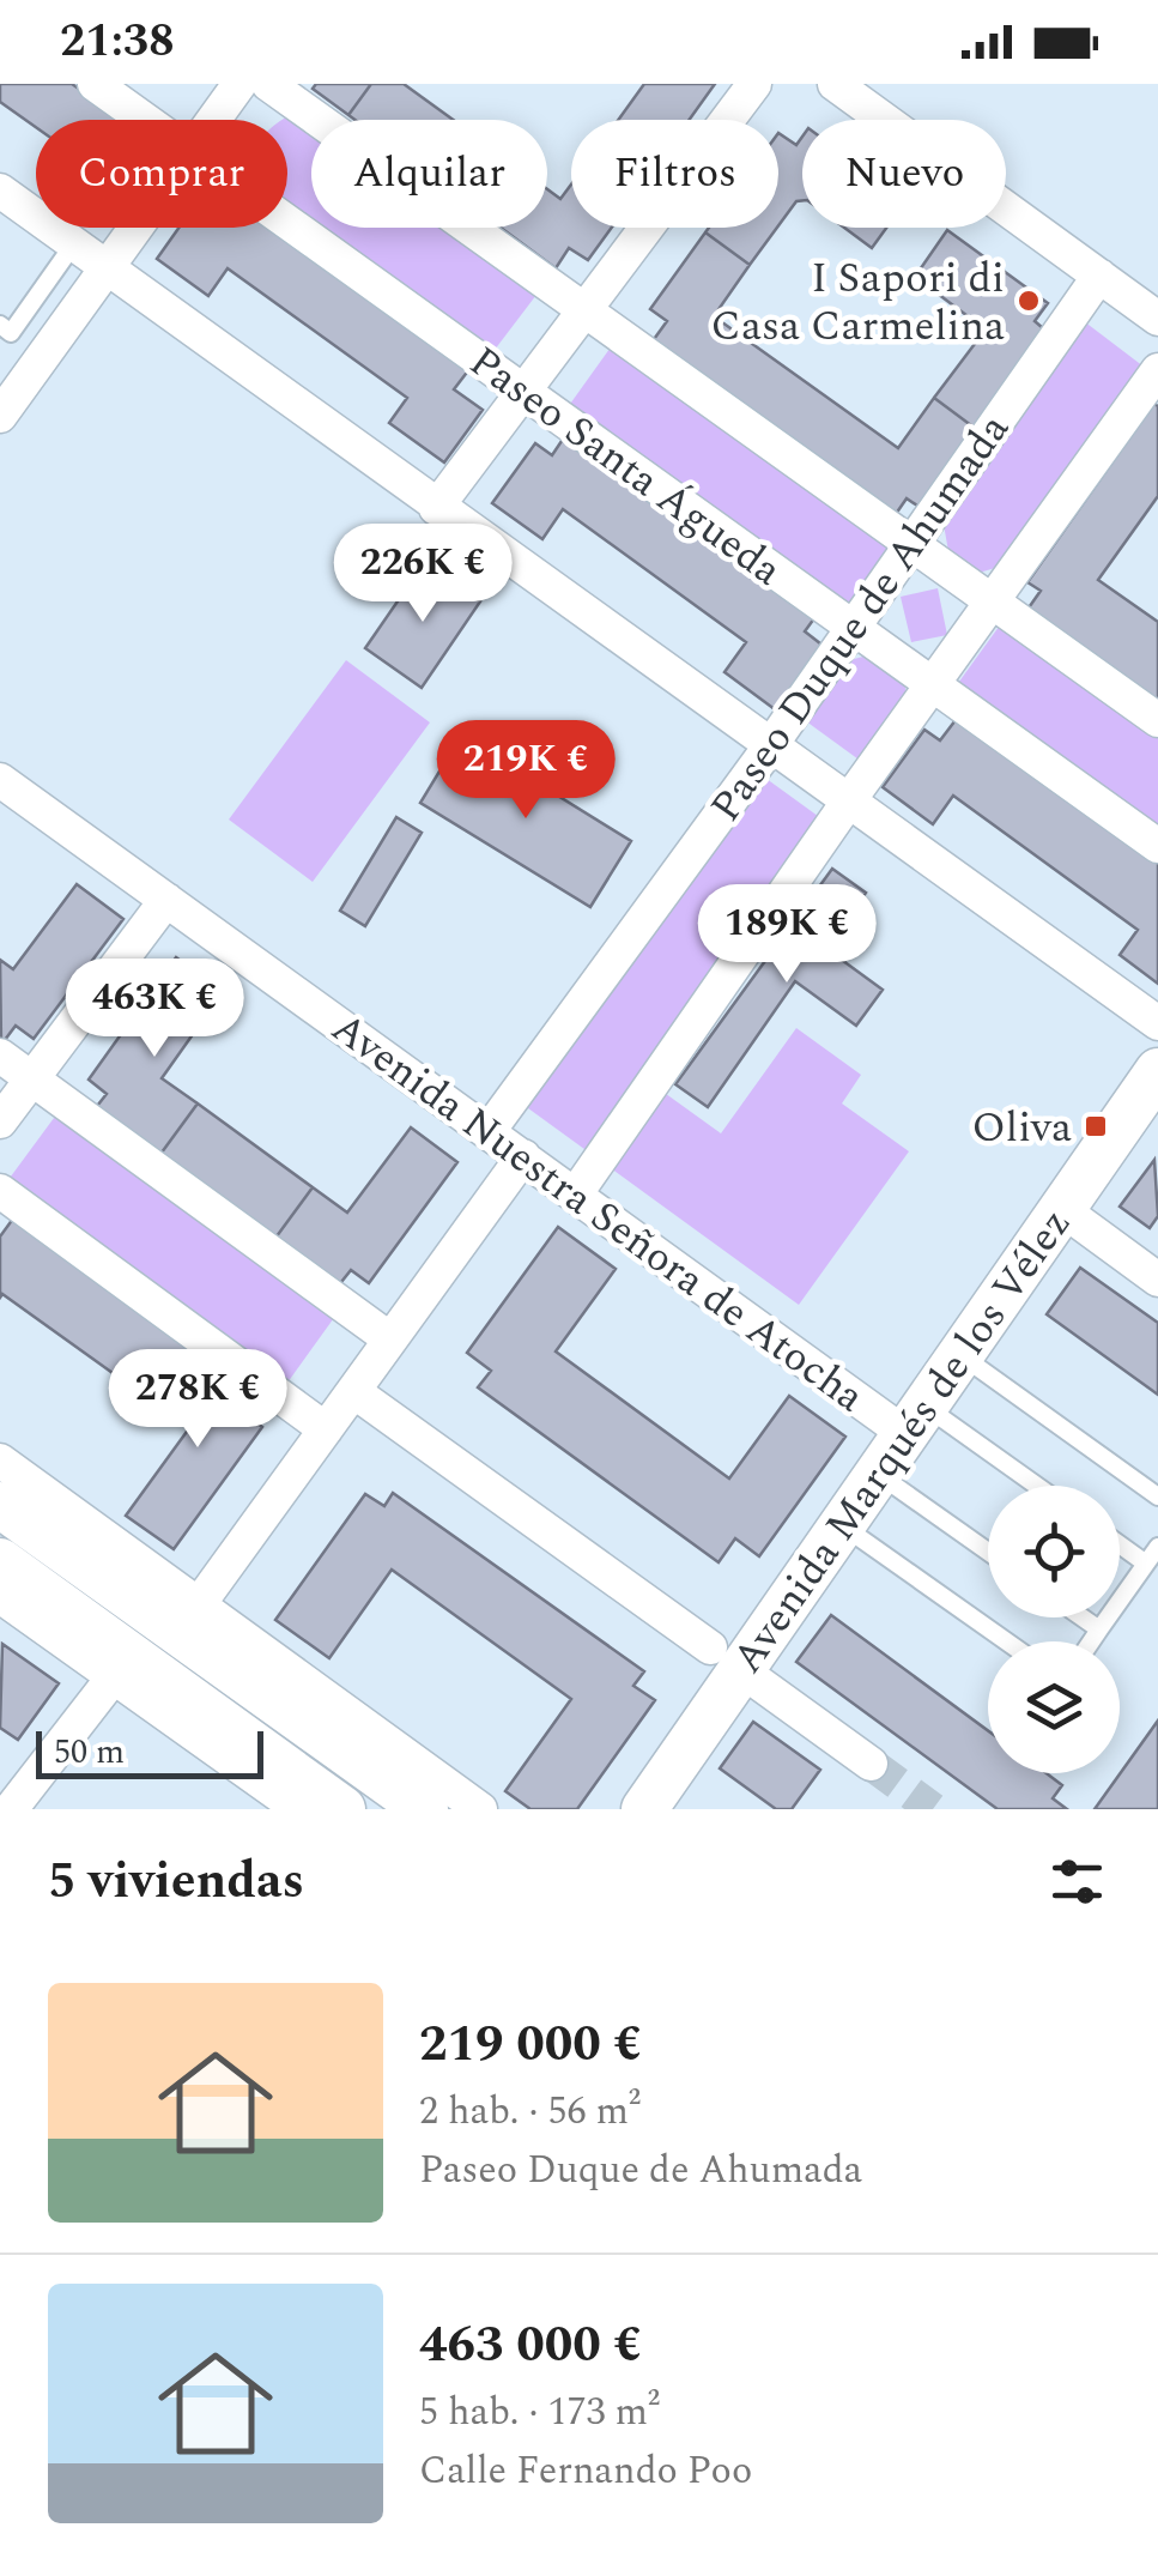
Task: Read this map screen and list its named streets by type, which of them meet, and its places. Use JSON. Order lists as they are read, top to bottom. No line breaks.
{"streets":{"main road":["Avenida Marqués de los Vélez"],"street":["Paseo Santa Águeda","Paseo Duque de Ahumada","Avenida Nuestra Señora de Atocha"]},"crossings":[["Paseo Santa Águeda","Paseo Duque de Ahumada"],["Paseo Duque de Ahumada","Avenida Nuestra Señora de Atocha"],["Avenida Nuestra Señora de Atocha","Avenida Marqués de los Vélez"]],"places":{"other":["I Sapori di Casa Carmelina"],"transit":["Oliva"]},"scale_bar":"50 m","page":{"status":"21:38","chip":["Comprar","Alquilar","Filtros","Nuevo"],"price":["226K €","219K €","189K €","463K €","278K €"],"scale":"50 m","heading":"5 viviendas","list":[{"name":"219 000 €","note":"2 hab. · 56 m² · Paseo Duque de Ahumada"},{"name":"463 000 €","note":"5 hab. · 173 m² · Calle Fernando Poo"}]}}
